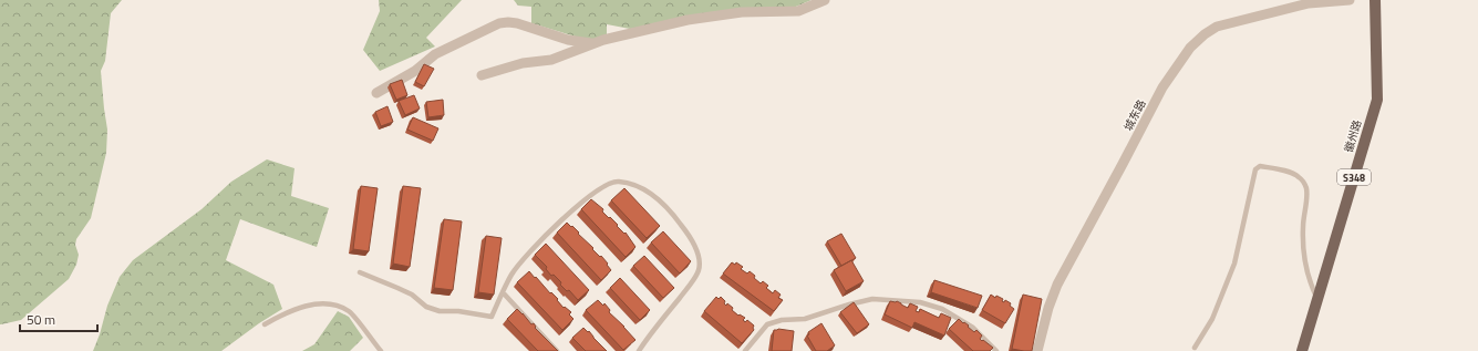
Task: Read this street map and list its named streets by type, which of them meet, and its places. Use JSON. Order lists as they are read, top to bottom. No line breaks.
{"streets":{"main road":["徽州路","S348"],"street":["城东路"]},"scale_bar":"50 m"}
